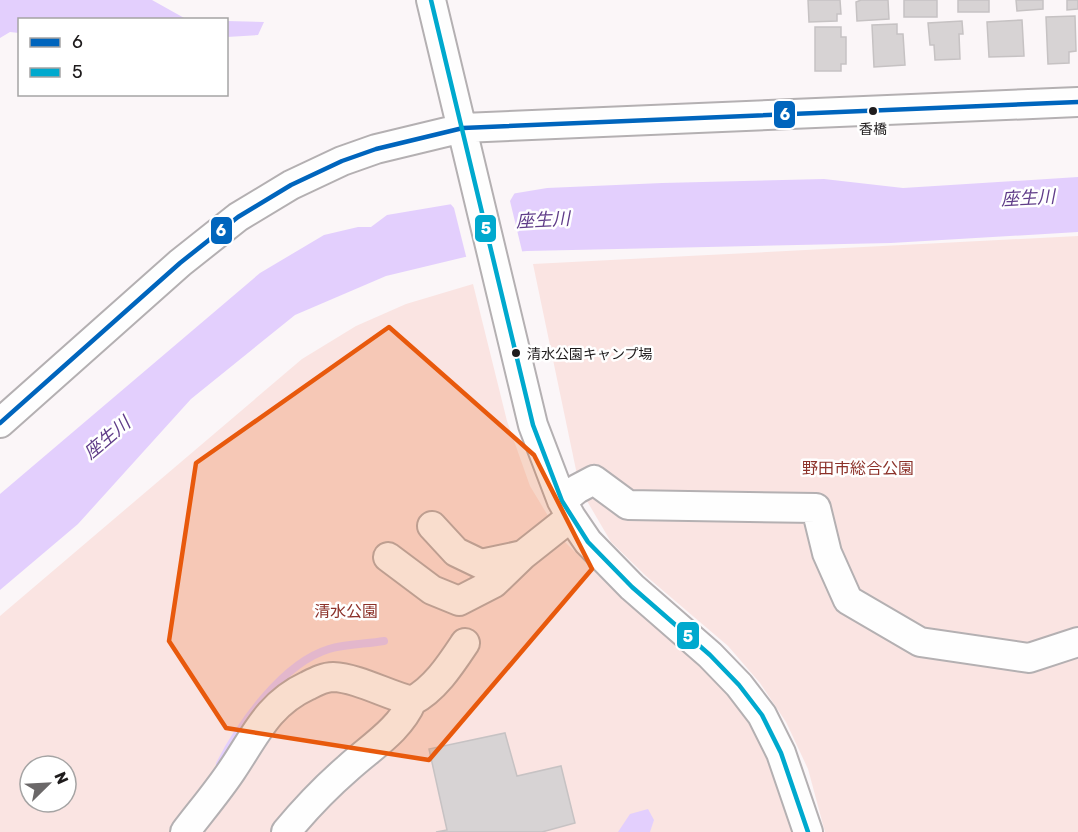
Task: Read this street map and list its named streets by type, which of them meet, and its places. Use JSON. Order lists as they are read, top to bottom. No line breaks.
{"water":["座生川"],"parks":["野田市総合公園","清水公園"],"places":["香橋","清水公園キャンプ場"],"lines":["transit line 5","transit line 6"],"legend":["6","5"],"north":"top right"}
